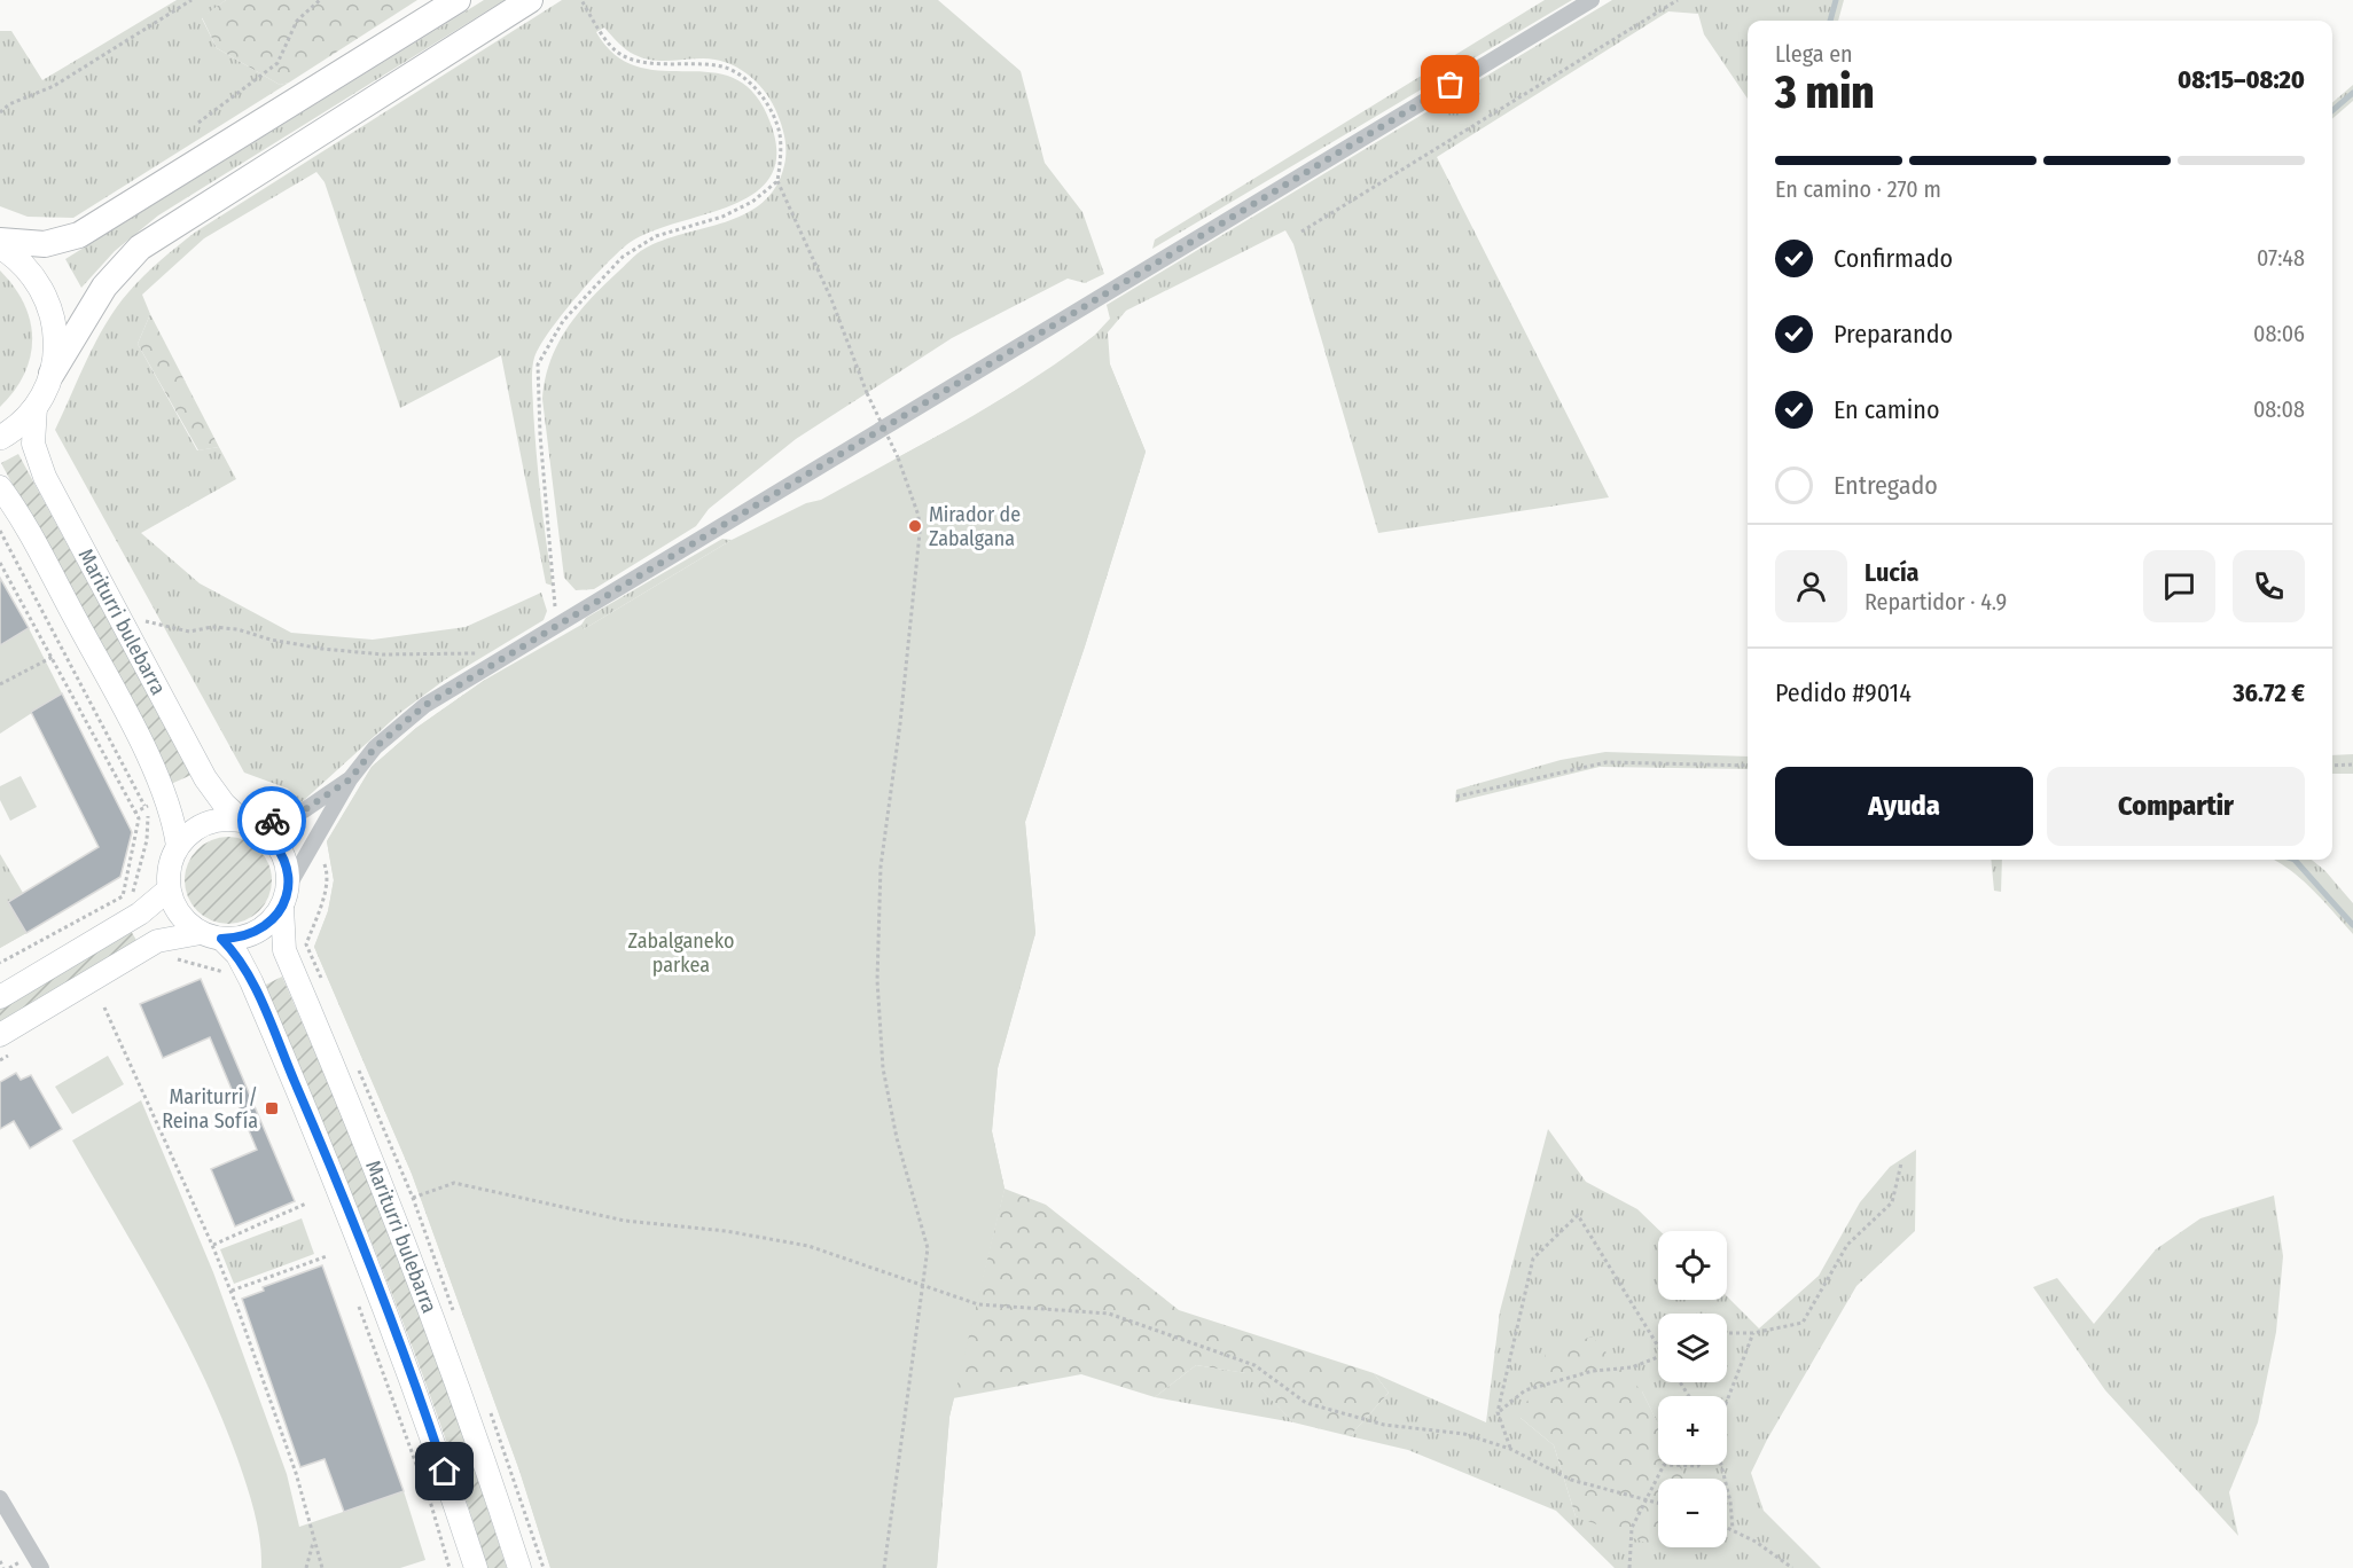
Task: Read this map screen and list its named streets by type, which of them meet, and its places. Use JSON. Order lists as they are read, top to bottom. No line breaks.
{"streets":{"main road":["Mariturri bulebarra"]},"parks":["Zabalganeko parkea"],"places":{"other":["Mirador de Zabalgana"],"transit":["Mariturri / Reina Sofía"]},"page":{"heading":["3 min","Llega en","08:15–08:20"],"panel":["Lucía","Repartidor · 4.9","Pedido #9014","36.72 €"],"bar":"En camino · 270 m","list":[["Confirmado","07:48"],["Preparando","08:06"],["En camino","08:08"],"Entregado"],"buttons":["Ayuda","Compartir"],"map_buttons":["+","−"]}}
